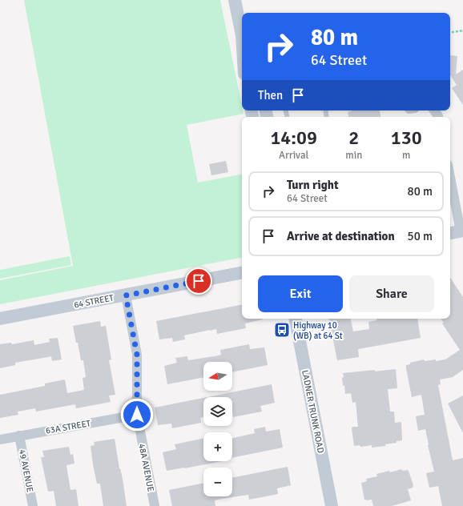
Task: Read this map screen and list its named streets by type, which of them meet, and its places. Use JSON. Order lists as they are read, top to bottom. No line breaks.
{"streets":{"main road":["64 STREET","LADNER TRUNK ROAD"],"street":["63A STREET","48A AVENUE","49 AVENUE"]},"crossings":[["64 STREET","48A AVENUE"],["63A STREET","48A AVENUE"],["63A STREET","49 AVENUE"]],"places":{"bus stop":["Highway 10 (WB) at 64 St"]},"north":"left","page":{"turn":["80 m","64 Street"],"then":"Then","eta":["14:09","Arrival","2","min","130","m"],"list":[{"name":"Turn right","note":"64 Street","value":"80 m"},{"name":"Arrive at destination","value":"50 m"}],"buttons":["Exit","Share"],"map_buttons":["+","−"]}}
